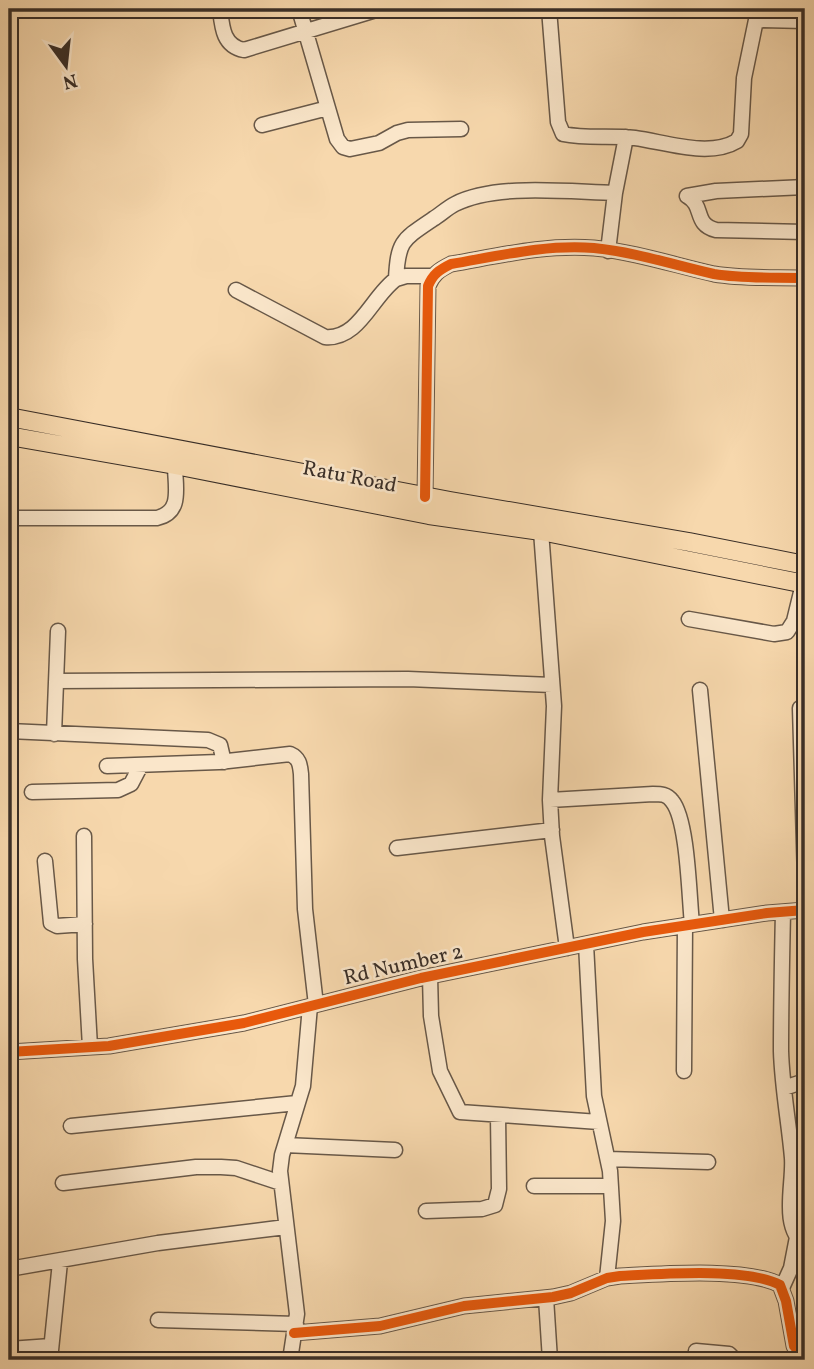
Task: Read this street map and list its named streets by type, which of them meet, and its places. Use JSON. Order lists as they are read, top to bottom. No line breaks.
{"streets":{"main road":["Ratu Road"],"street":["Rd Number 2"]},"north":"bottom"}
